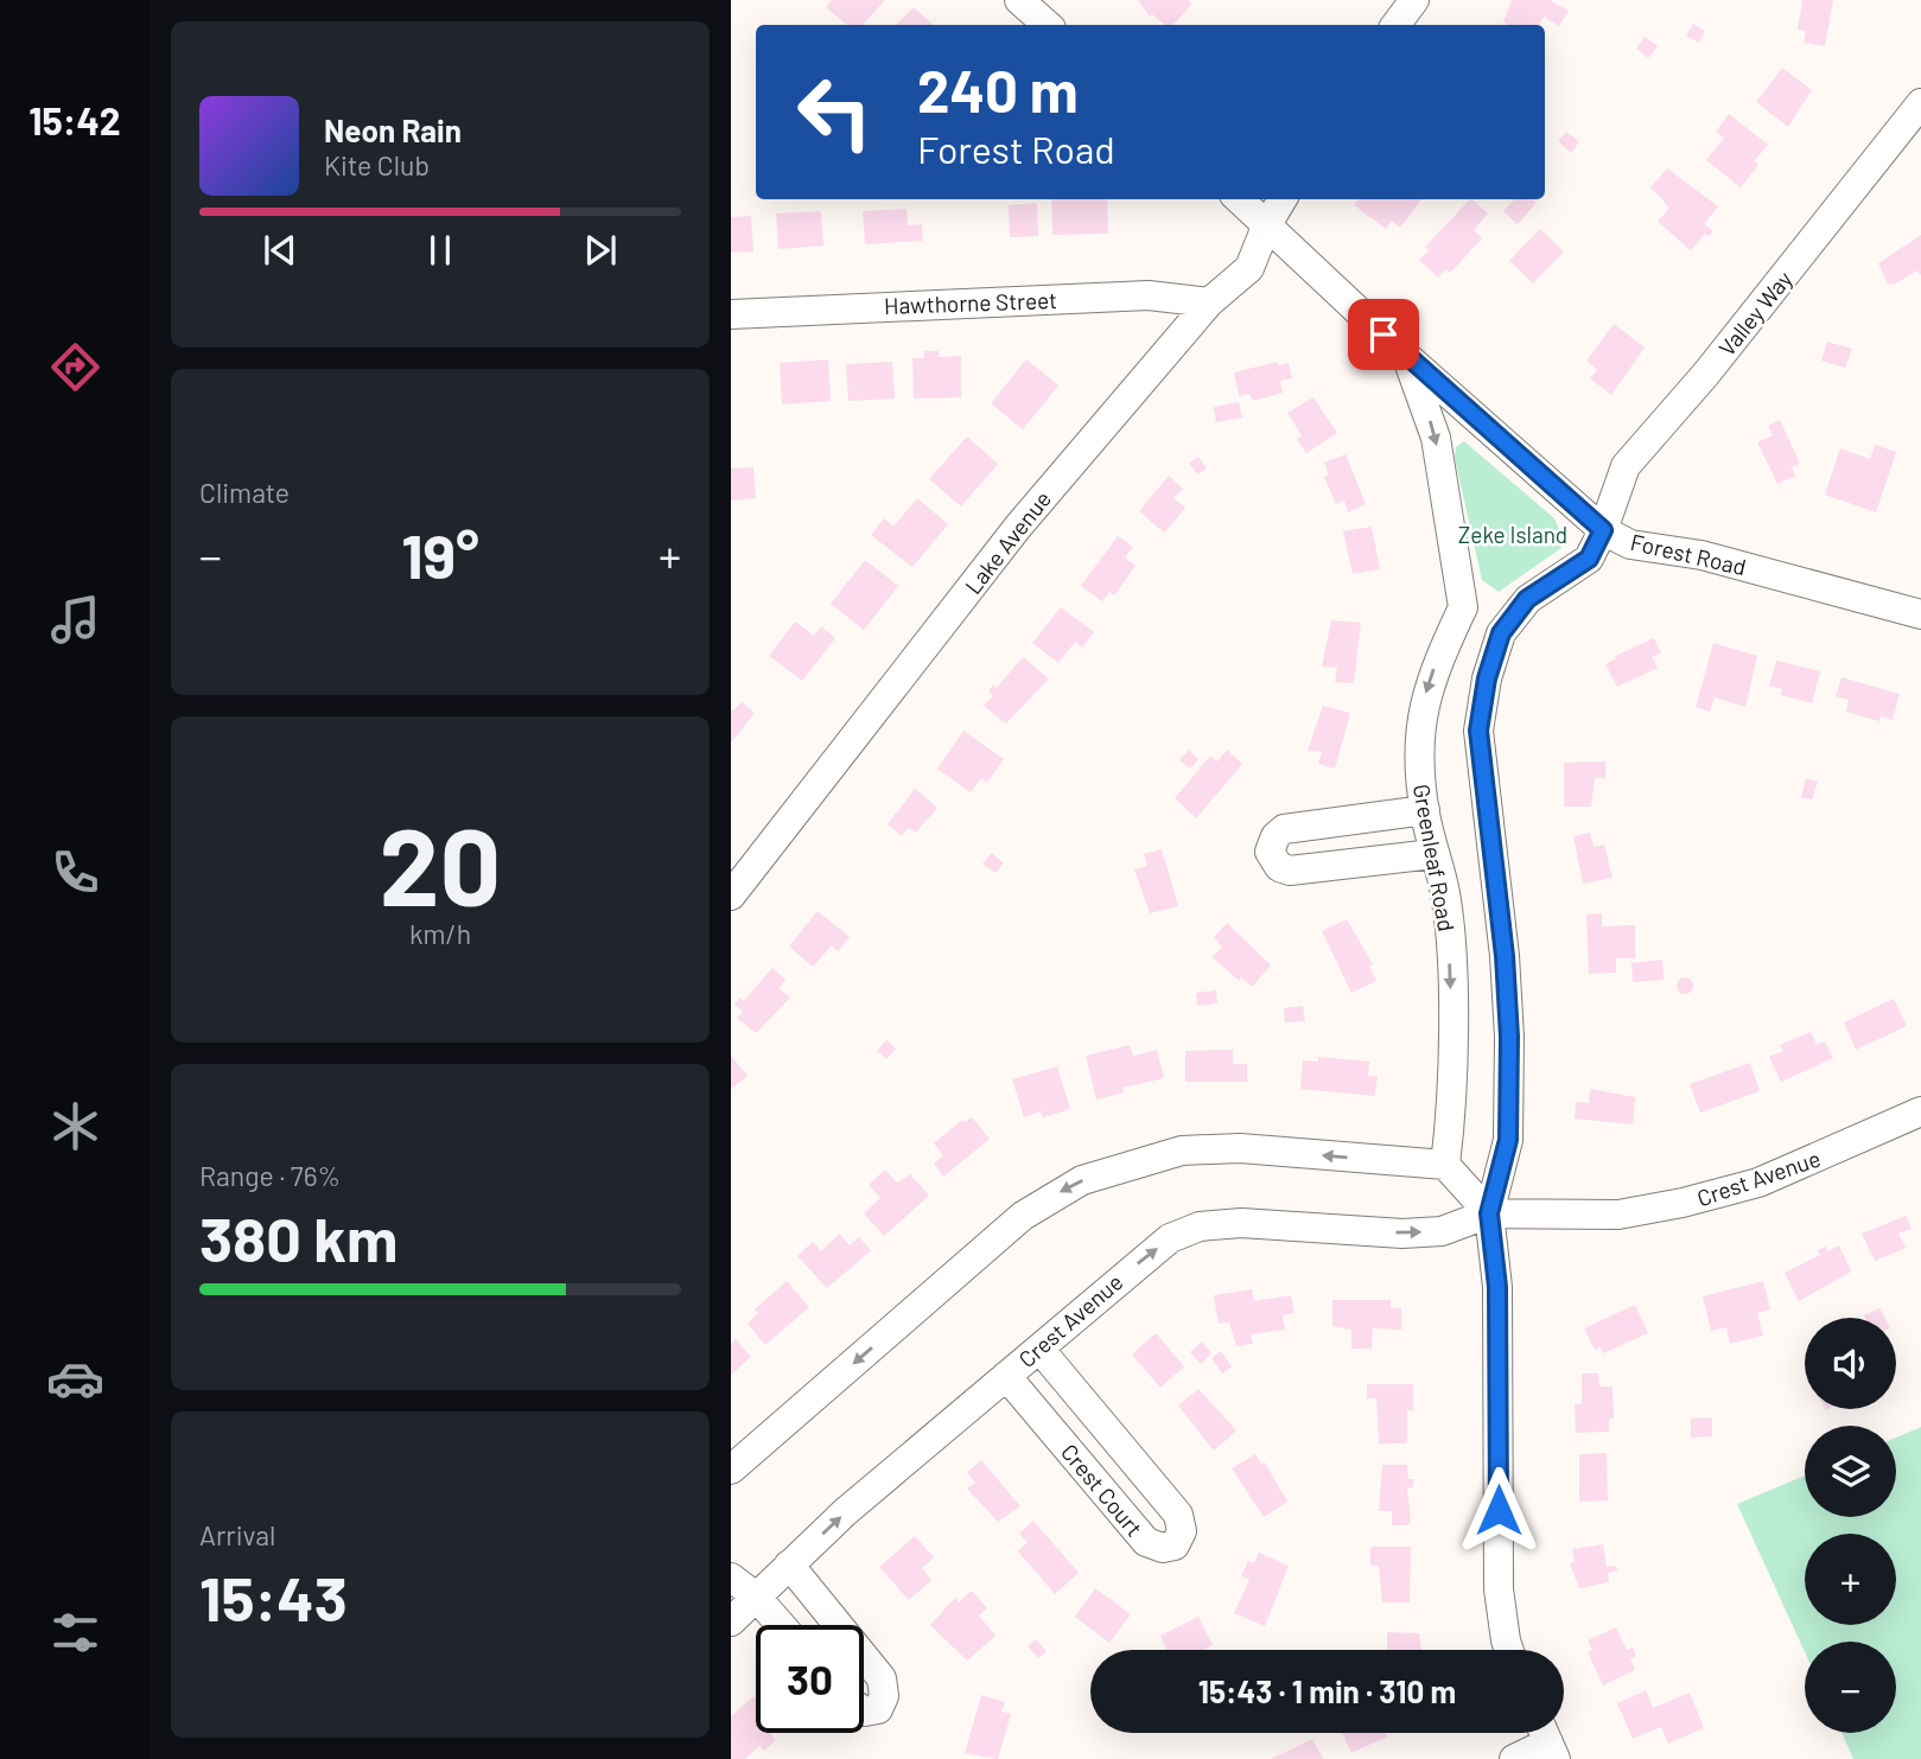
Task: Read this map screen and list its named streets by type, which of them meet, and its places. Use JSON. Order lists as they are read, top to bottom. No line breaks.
{"streets":{"street":["Hawthorne Street","Valley Way","Lake Avenue","Forest Road","Greenleaf Road","Crest Avenue","Crest Court"]},"crossings":[["Hawthorne Street","Lake Avenue"],["Valley Way","Forest Road"],["Lake Avenue","Forest Road"],["Crest Avenue","Crest Court"]],"parks":["Zeke Island"],"page":{"tabs":"15:42","turn":["240 m","Forest Road"],"song":["Neon Rain","Kite Club"],"tile":["Climate",["20","km/h"],["Range · 76%","380 km"],["Arrival","15:43"]],"heat":["−","19°","+"],"map_buttons":["+","−"],"limit":"30","trip":"15:43 · 1 min · 310 m"}}
